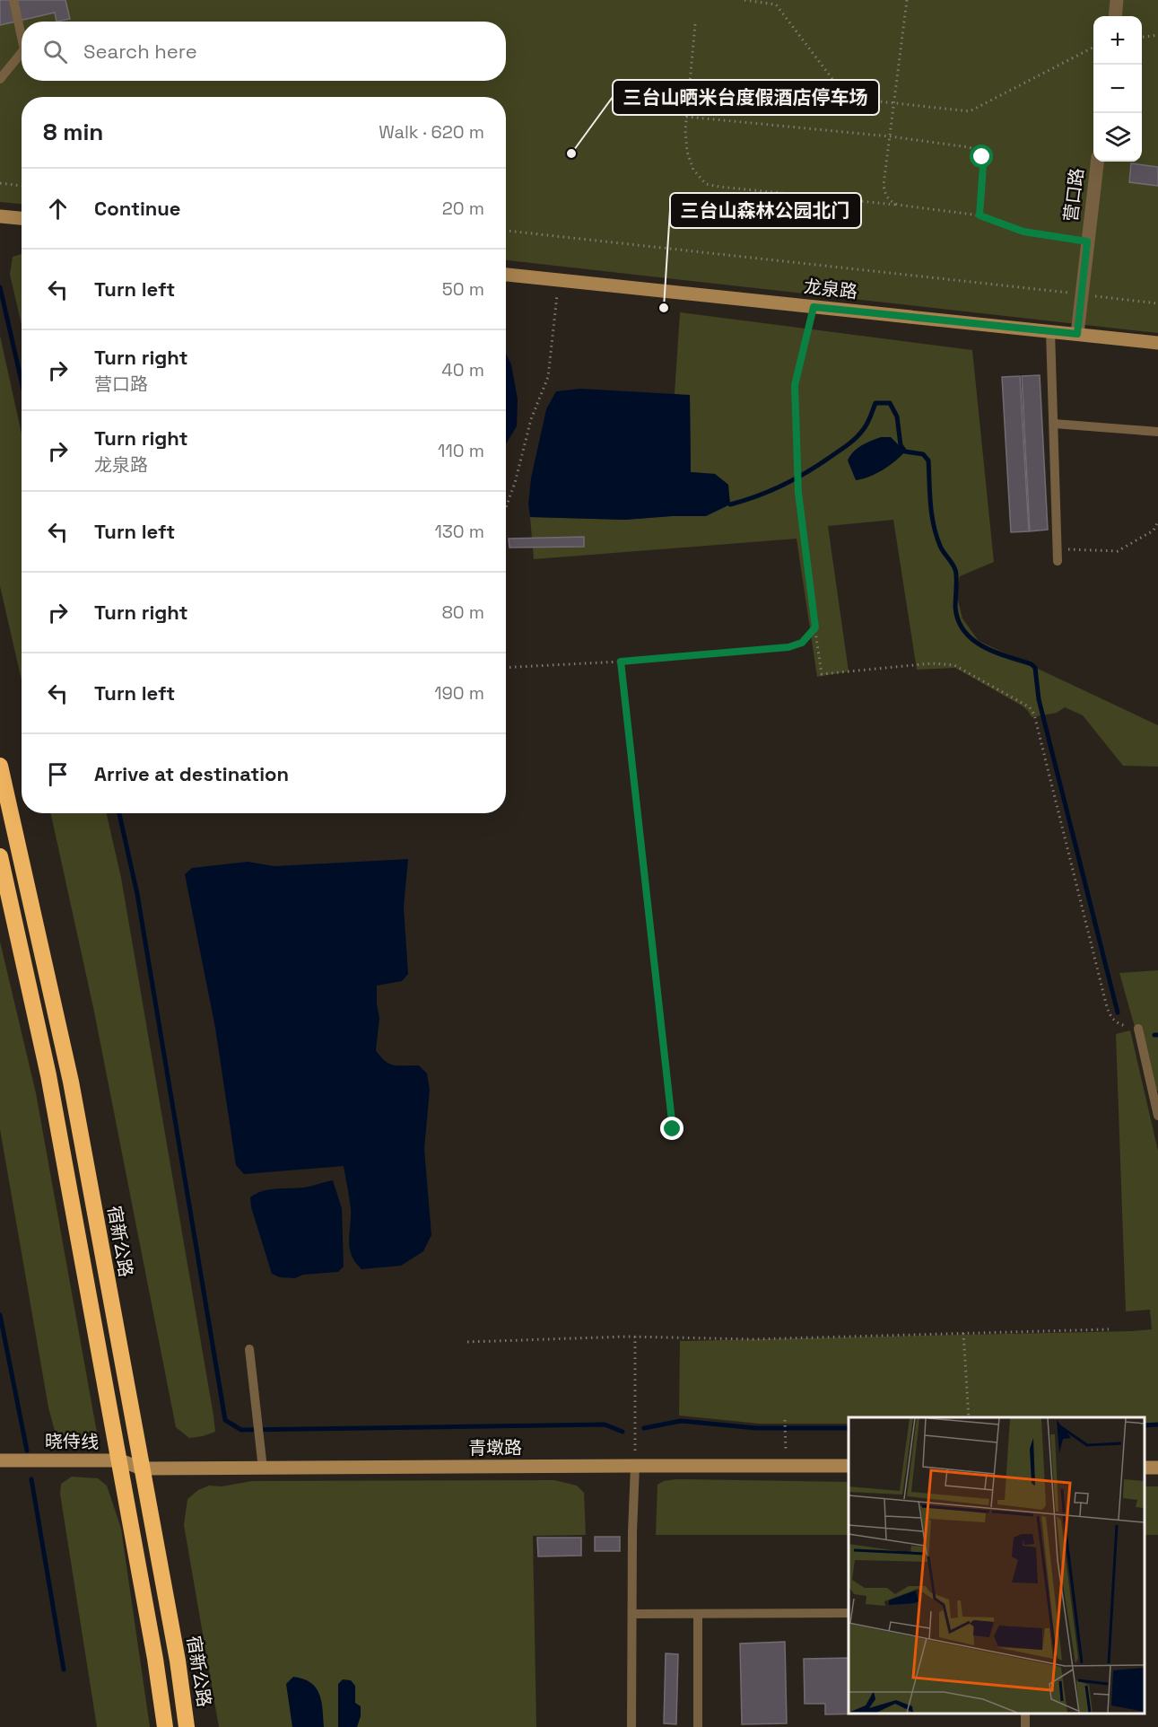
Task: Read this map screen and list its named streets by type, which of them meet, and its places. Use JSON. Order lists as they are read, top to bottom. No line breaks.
{"streets":{"highway":["宿新公路"],"main road":["龙泉路","晓侍线","青墩路"],"street":["营口路"]},"crossings":[["营口路","龙泉路"],["宿新公路","晓侍线"],["宿新公路","青墩路"],["晓侍线","青墩路"]],"places":["三台山晒米台度假酒店停车场","三台山森林公园北门"],"page":{"map_buttons":["+","−"],"search":"Search here","heading":["8 min","Walk · 620 m"],"list":[["Continue","20 m"],["Turn left","50 m"],["Turn right","营口路","40 m"],["Turn right","龙泉路","110 m"],["Turn left","130 m"],["Turn right","80 m"],["Turn left","190 m"],"Arrive at destination"]}}
